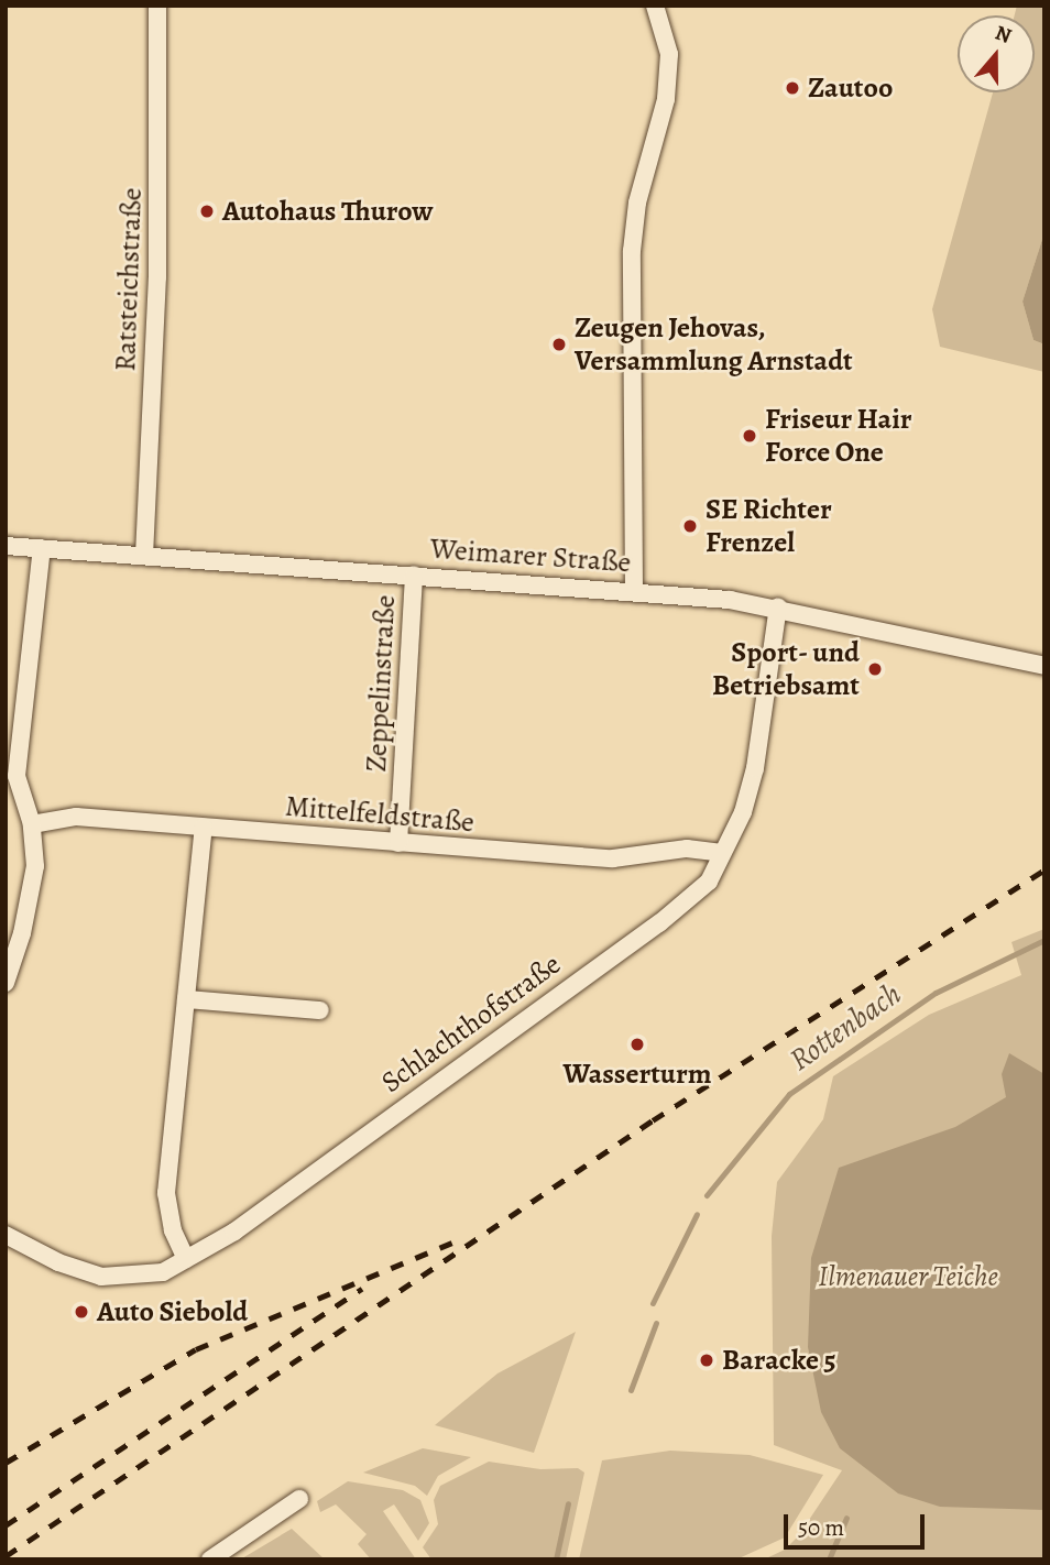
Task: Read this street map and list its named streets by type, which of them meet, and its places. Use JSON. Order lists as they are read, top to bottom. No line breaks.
{"streets":{"street":["Ratsteichstraße","Weimarer Straße","Zeppelinstraße","Mittelfeldstraße","Schlachthofstraße"]},"crossings":[["Ratsteichstraße","Weimarer Straße"],["Weimarer Straße","Zeppelinstraße"],["Weimarer Straße","Schlachthofstraße"],["Zeppelinstraße","Mittelfeldstraße"],["Mittelfeldstraße","Schlachthofstraße"]],"water":["Rottenbach"],"parks":["Ilmenauer Teiche"],"places":["Zautoo","Autohaus Thurow","Zeugen Jehovas, Versammlung Arnstadt","Friseur Hair Force One","SE Richter Frenzel","Sport- und Betriebsamt","Wasserturm","Auto Siebold","Baracke 5"],"scale_bar":"50 m","north":"top"}
